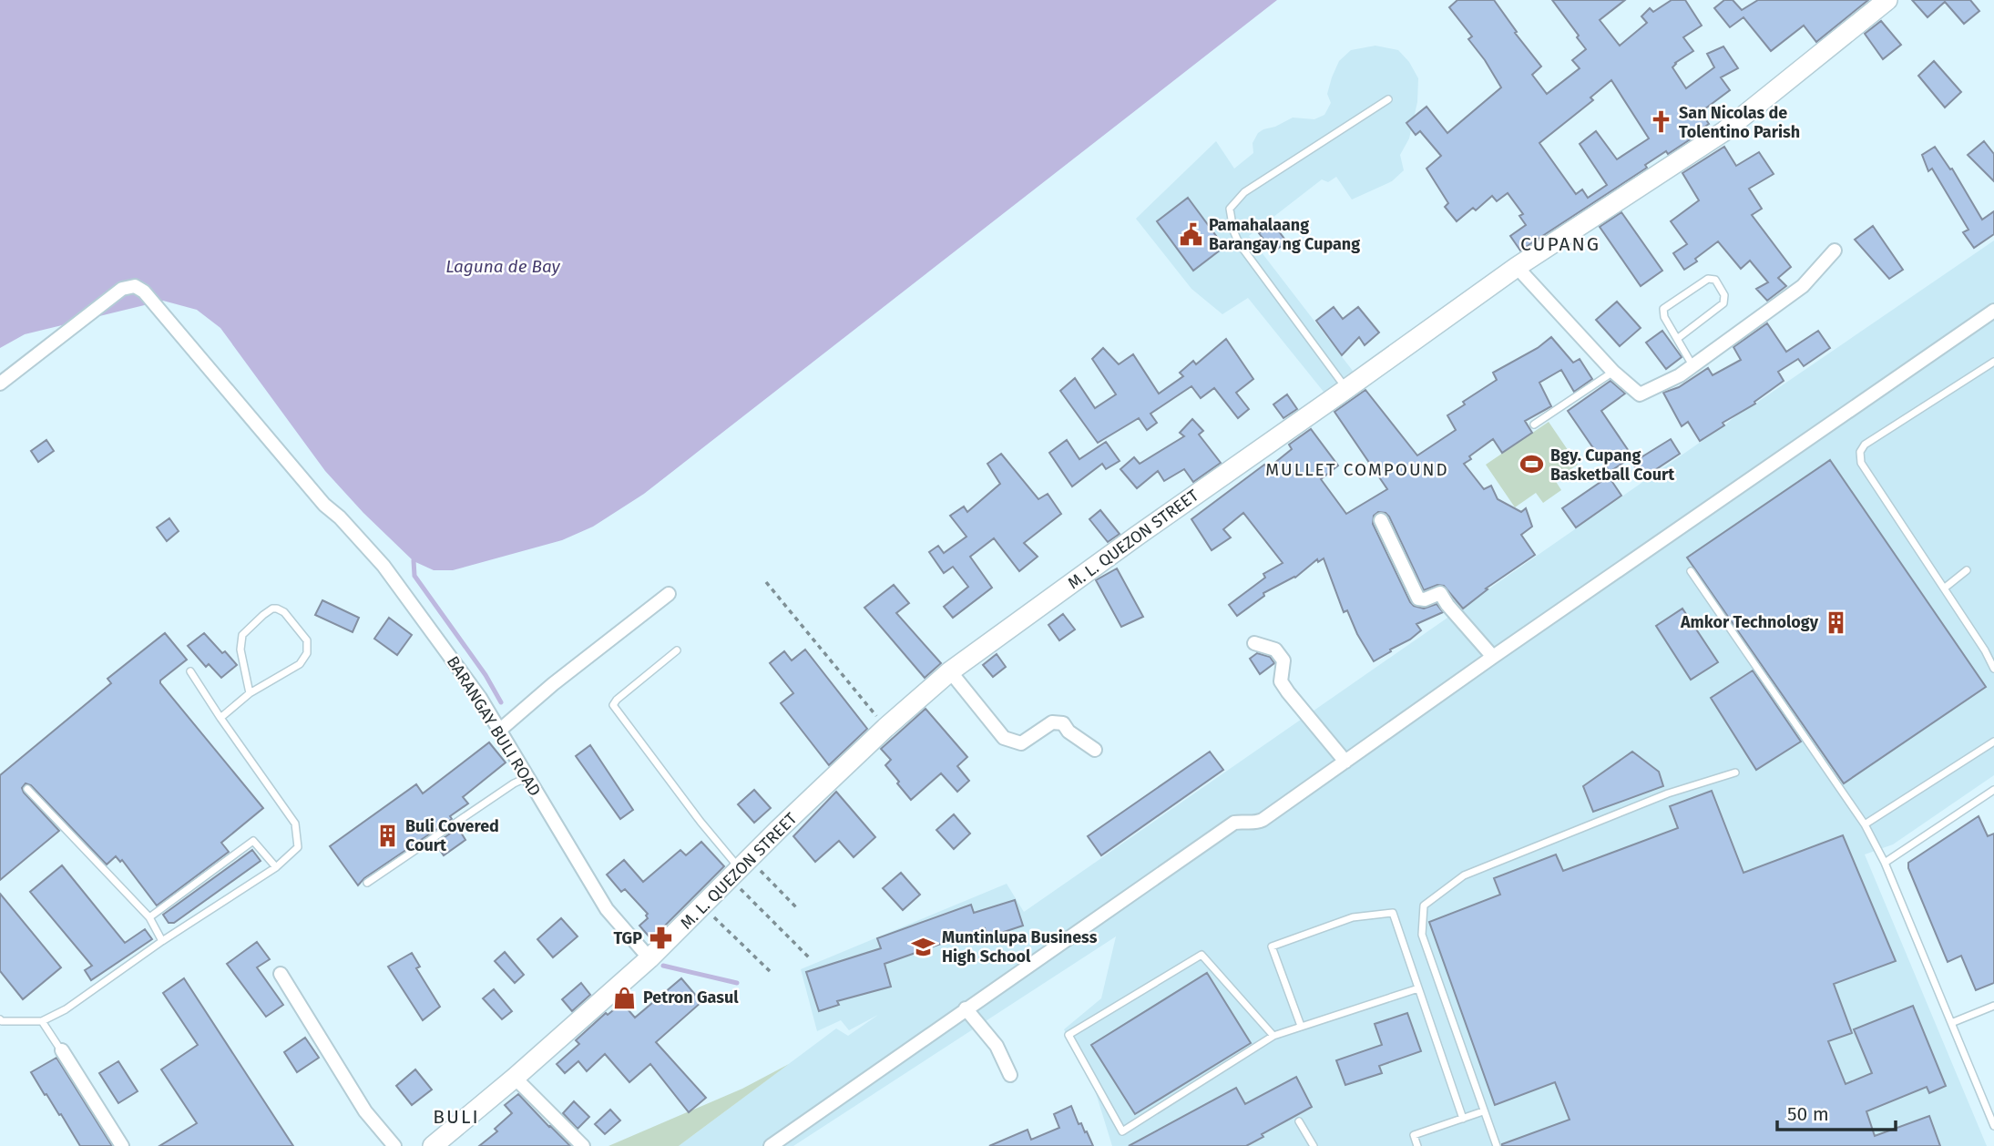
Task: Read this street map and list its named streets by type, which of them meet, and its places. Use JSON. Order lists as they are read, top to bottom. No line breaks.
{"streets":{"main road":["M. L. QUEZON STREET"],"street":["BARANGAY BULI ROAD"]},"crossings":[["M. L. QUEZON STREET","BARANGAY BULI ROAD"]],"districts":["CUPANG","MULLET COMPOUND","BULI"],"water":["Laguna de Bay"],"places":{"church":["San Nicolas de Tolentino Parish"],"public building":["Pamahalaang Barangay ng Cupang"],"sports":["Bgy. Cupang Basketball Court"],"building":["Amkor Technology","Buli Covered Court"],"pharmacy":["TGP"],"school or university":["Muntinlupa Business High School"],"shop":["Petron Gasul"]},"scale_bar":"50 m"}
